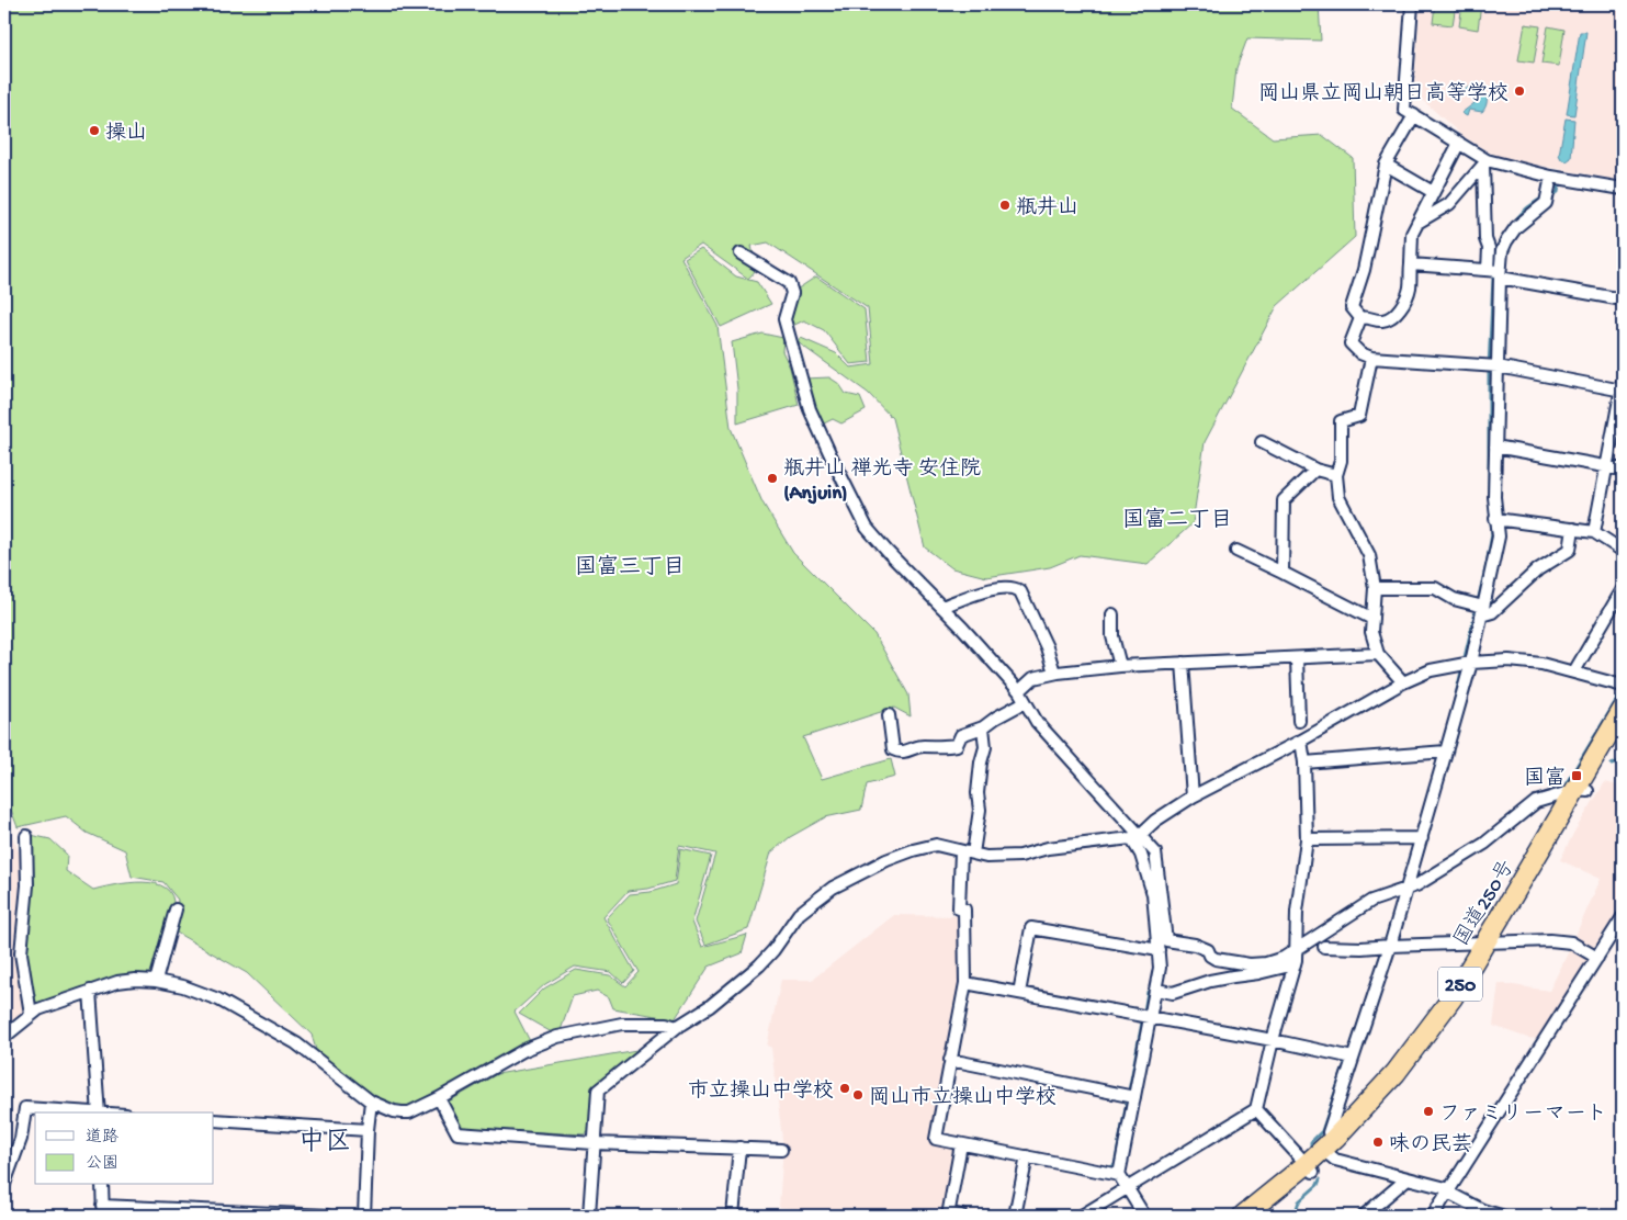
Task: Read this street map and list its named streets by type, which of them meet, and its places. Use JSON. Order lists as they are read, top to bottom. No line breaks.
{"streets":{"highway":["国道250号","250"]},"districts":["国富二丁目","国富三丁目","中区"],"places":{"other":["岡山県立岡山朝日高等学校","操山","瓶井山","瓶井山 禅光寺 安住院 (Anjuin)","市立操山中学校","岡山市立操山中学校","ファミリーマート","味の民芸"],"transit":["国富"]},"legend":["道路","公園"]}
